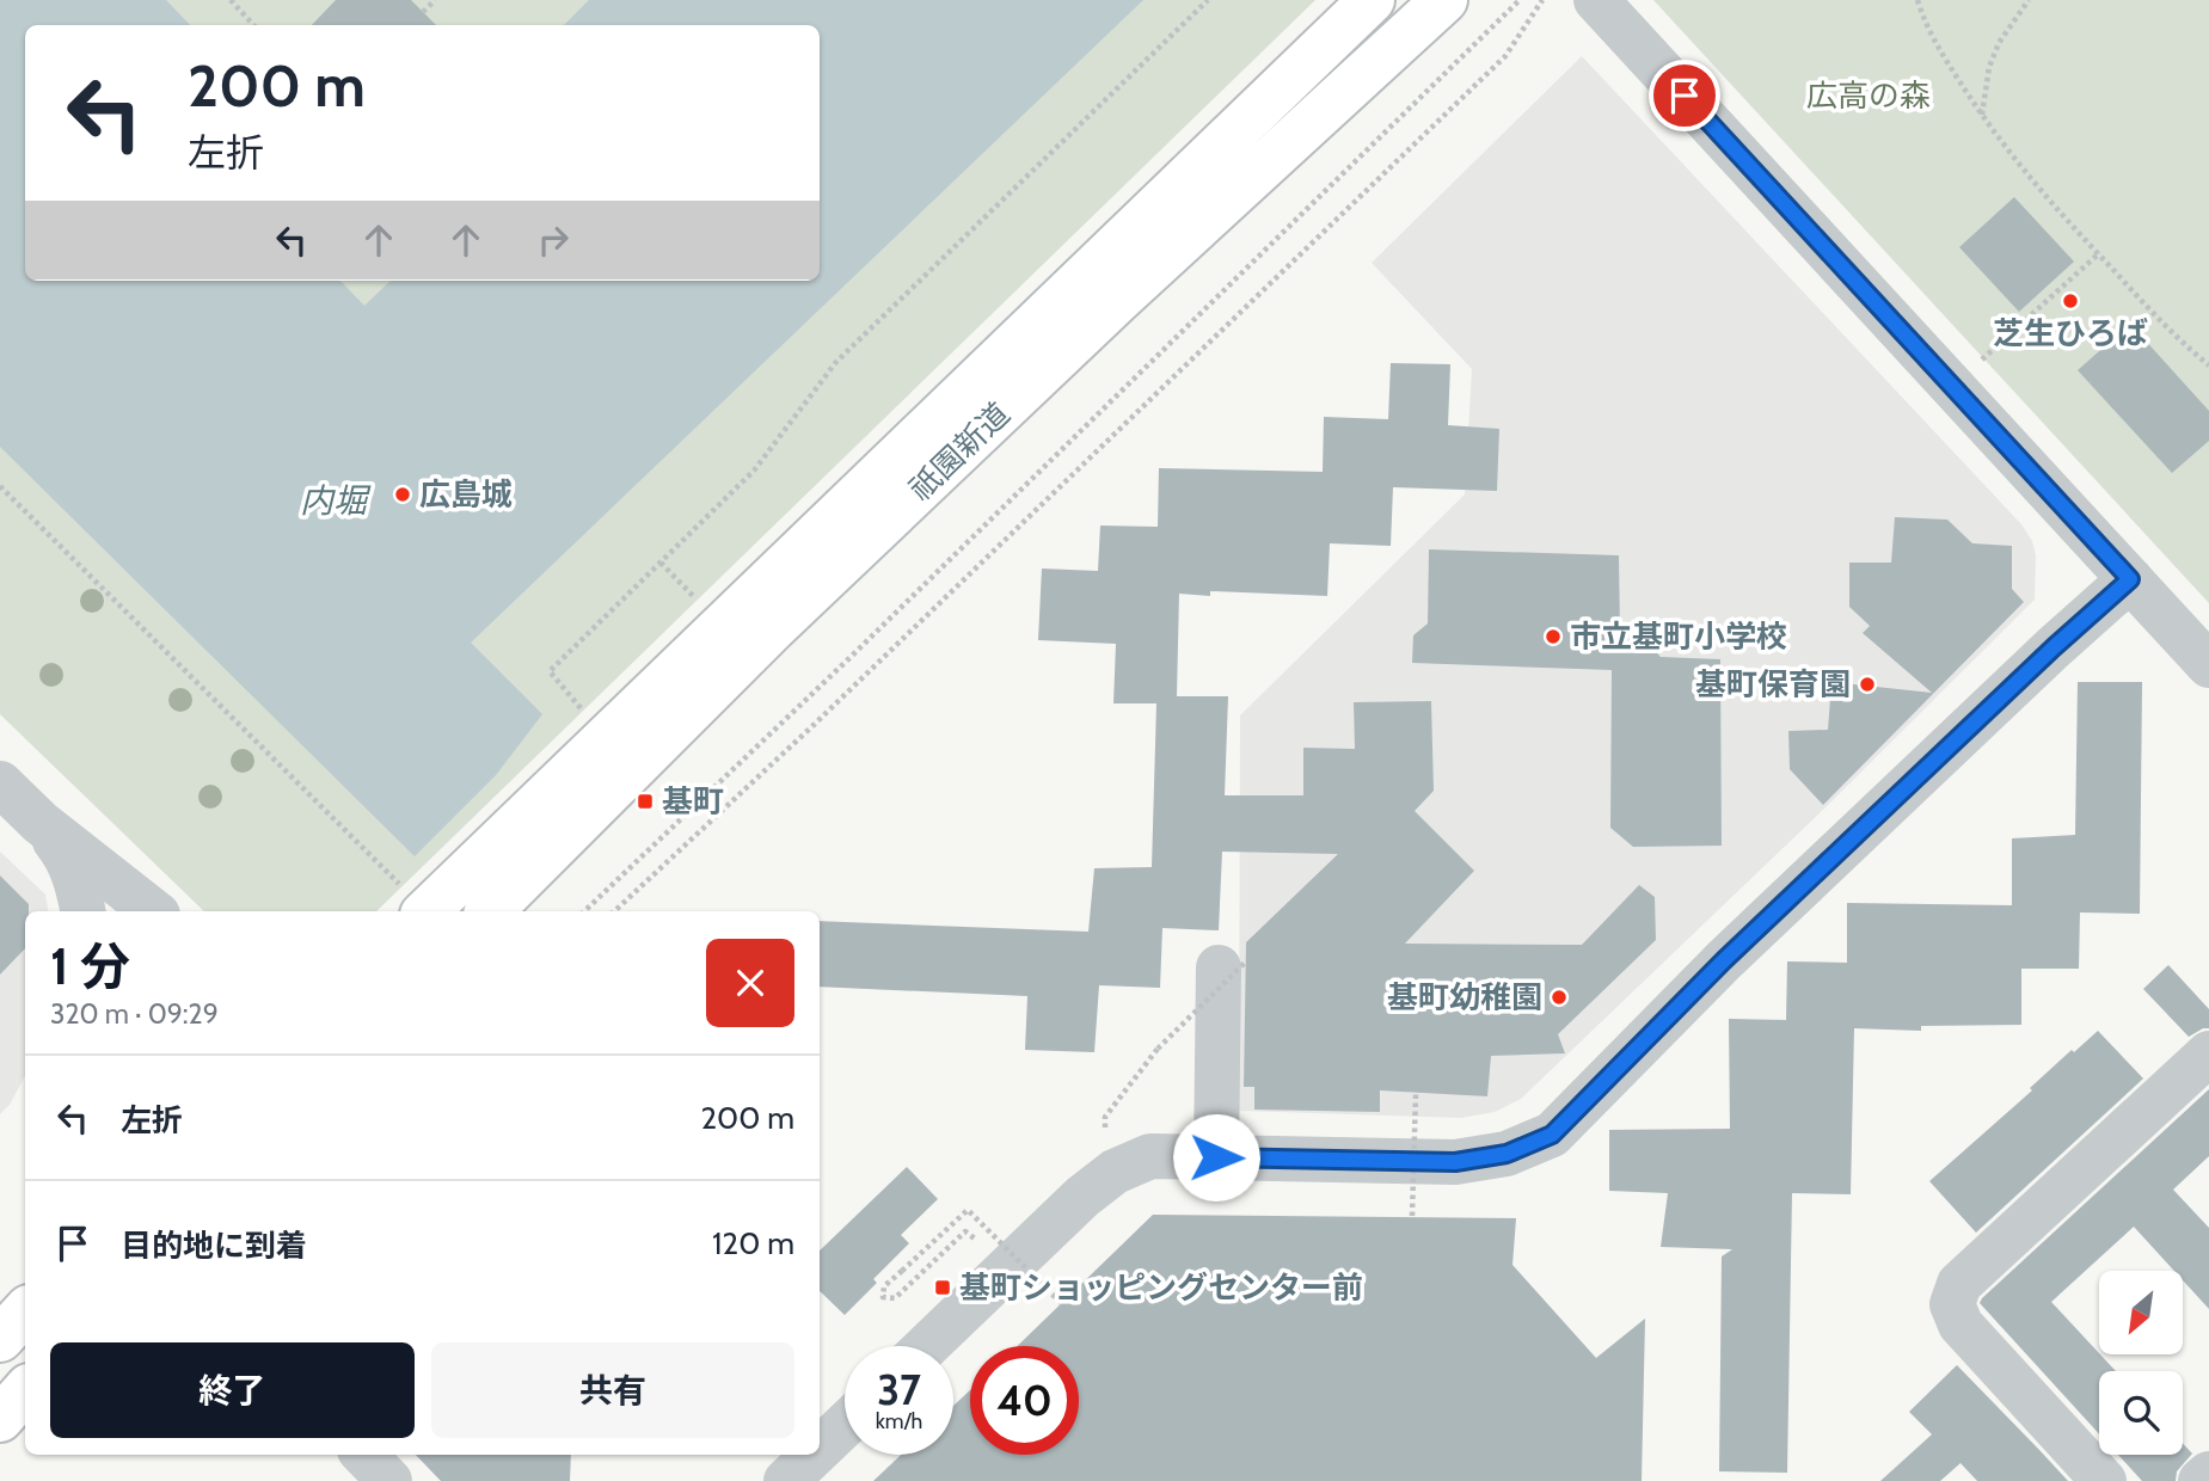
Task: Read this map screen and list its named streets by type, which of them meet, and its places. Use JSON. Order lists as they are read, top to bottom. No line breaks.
{"streets":{"highway":["祇園新道"]},"water":["内堀"],"parks":["広高の森"],"places":{"other":["芝生ひろば","広島城","市立基町小学校","基町保育園","基町幼稚園"],"transit":["基町","基町ショッピングセンター前"]},"north":"bottom left","page":{"turn":["200 m","左折"],"heading":["1 分","320 m · 09:29"],"list":[{"name":"左折","value":"200 m"},{"name":"目的地に到着","value":"120 m"}],"buttons":["終了","共有"],"speed":"37 km/h","limit":"40"}}
